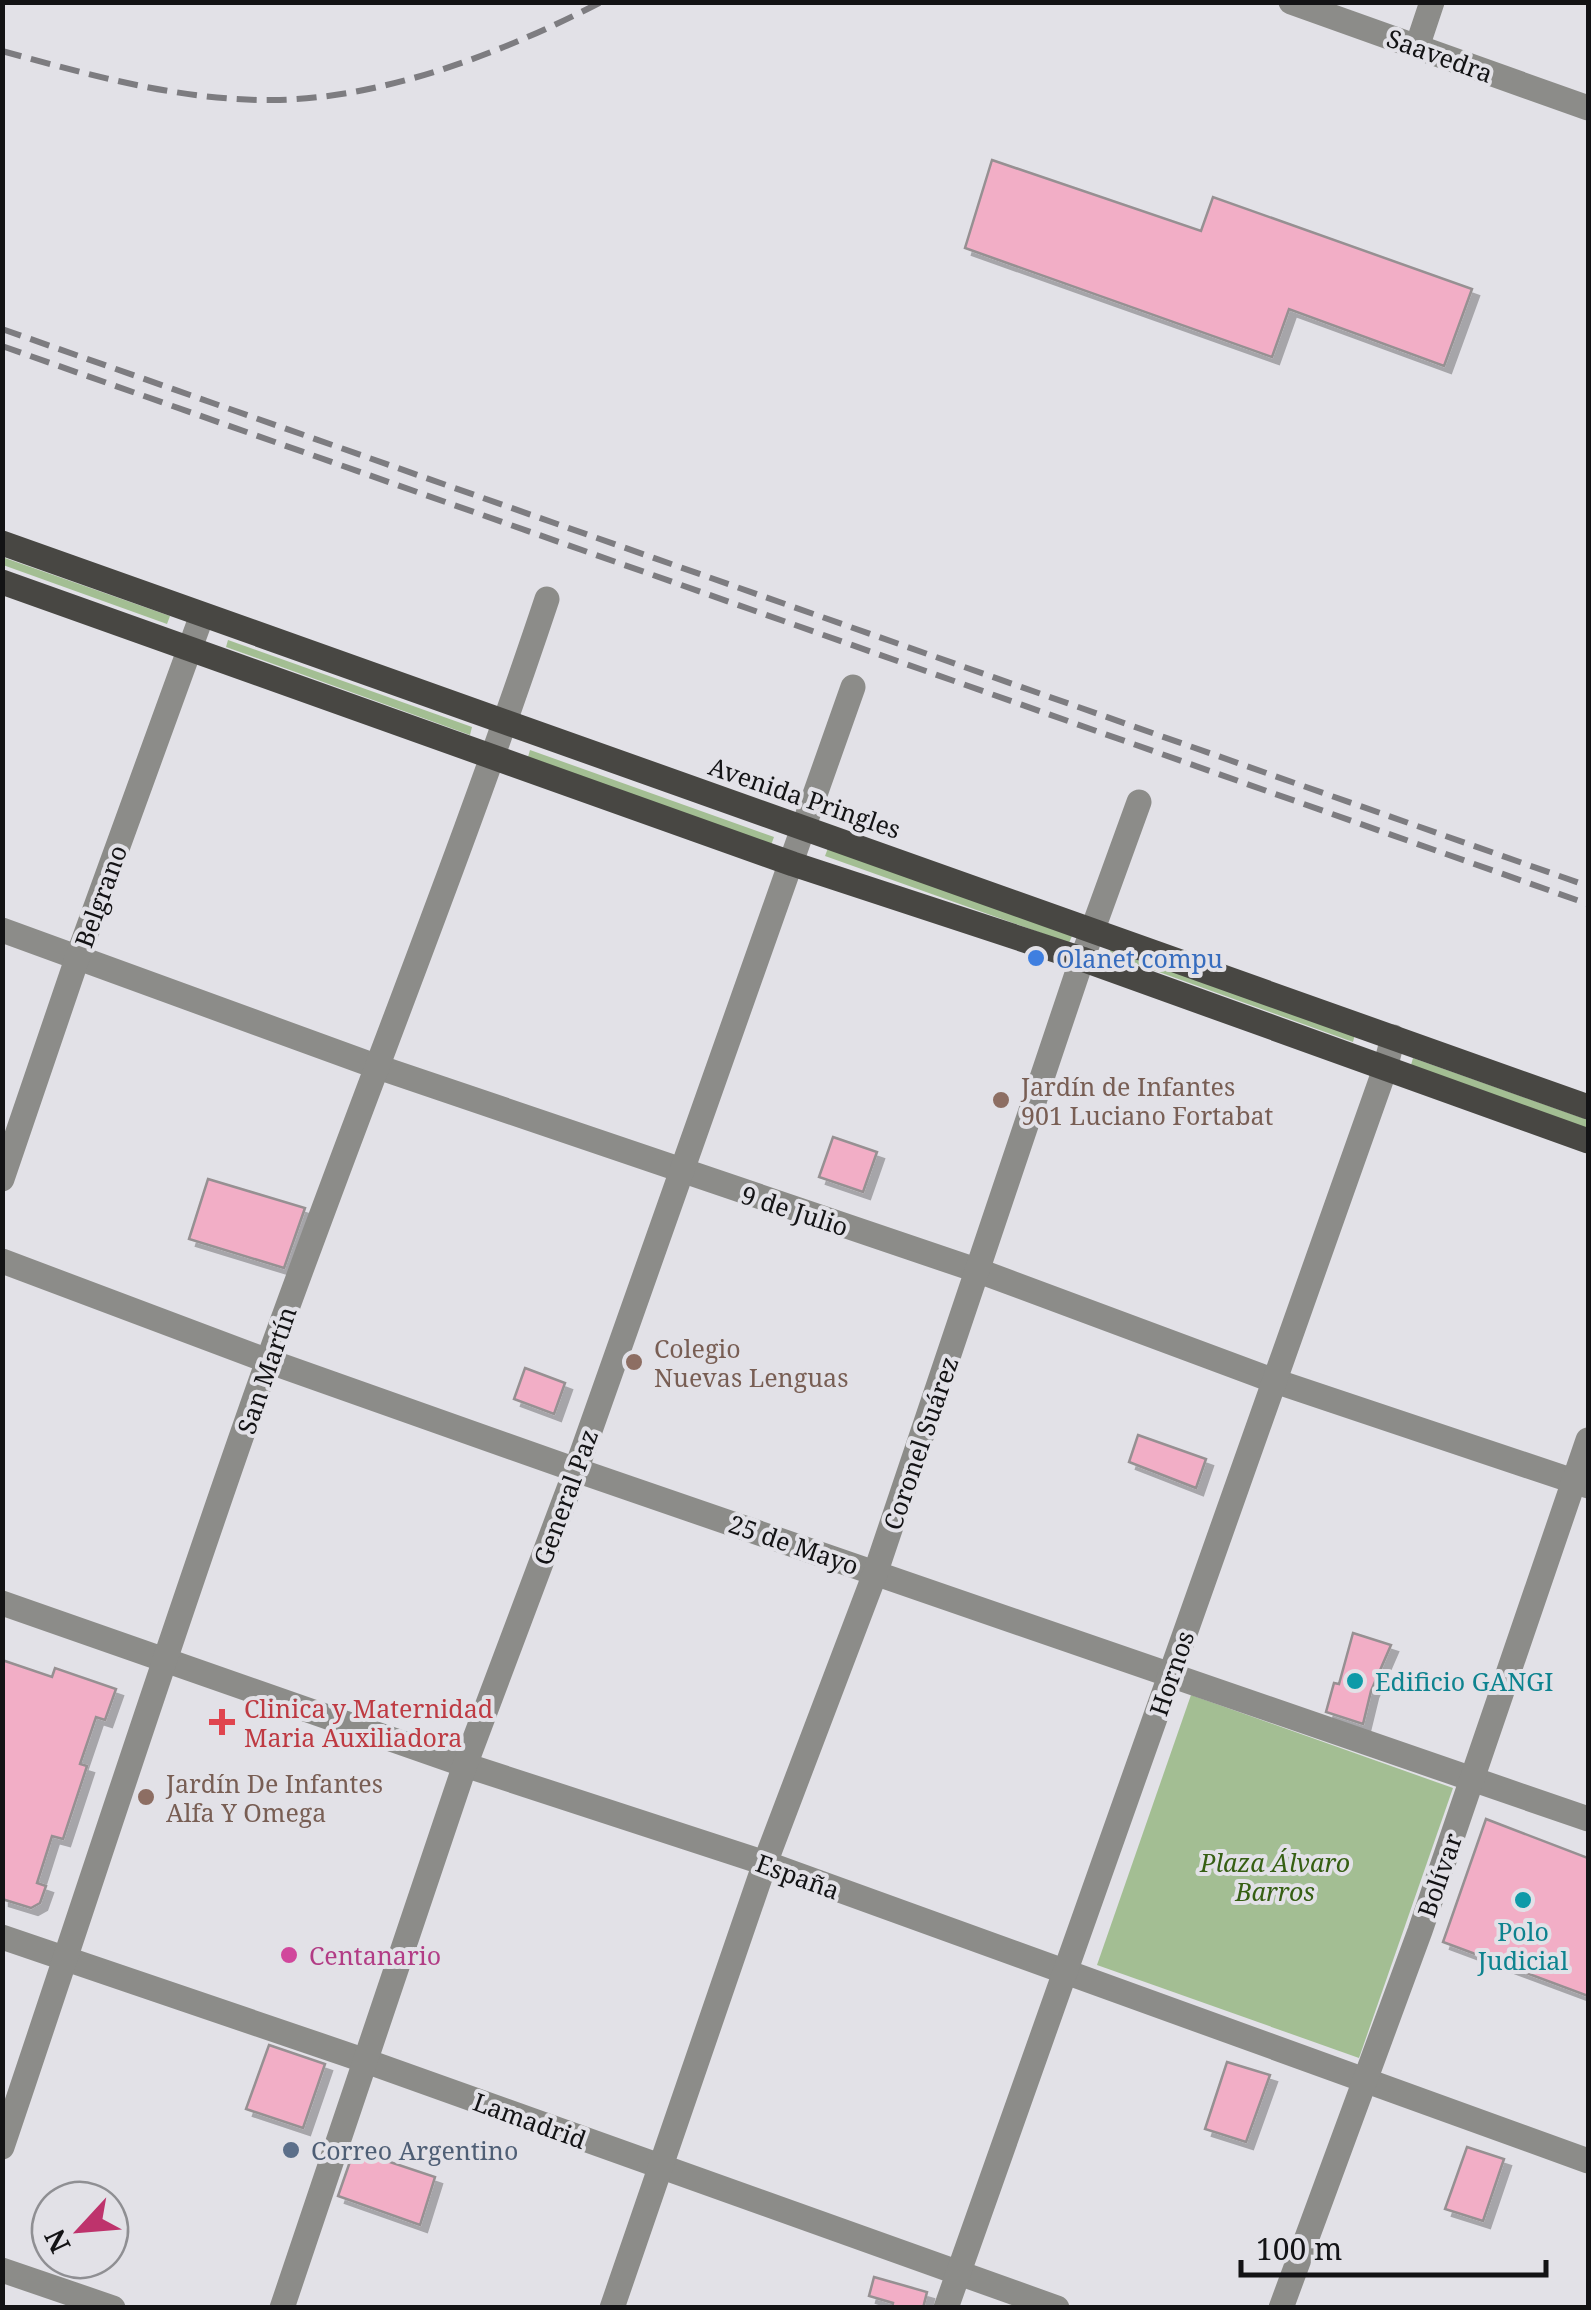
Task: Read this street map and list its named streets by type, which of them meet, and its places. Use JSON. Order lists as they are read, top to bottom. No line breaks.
{"streets":{"main road":["Avenida Pringles"],"street":["Saavedra","Belgrano","9 de Julio","San Martín","Coronel Suárez","General Paz","25 de Mayo","Hornos","Bolívar","España","Lamadrid"]},"crossings":[["Avenida Pringles","Belgrano"],["Avenida Pringles","San Martín"],["Avenida Pringles","Coronel Suárez"],["Avenida Pringles","General Paz"],["Avenida Pringles","Hornos"],["Belgrano","9 de Julio"],["9 de Julio","San Martín"],["9 de Julio","Coronel Suárez"],["9 de Julio","General Paz"],["9 de Julio","Hornos"],["9 de Julio","Bolívar"],["San Martín","25 de Mayo"],["San Martín","España"],["San Martín","Lamadrid"],["Coronel Suárez","25 de Mayo"],["Coronel Suárez","España"],["Coronel Suárez","Lamadrid"],["General Paz","25 de Mayo"],["General Paz","España"],["General Paz","Lamadrid"],["25 de Mayo","Hornos"],["25 de Mayo","Bolívar"],["Hornos","España"],["Hornos","Lamadrid"],["Bolívar","España"]],"parks":["Plaza Álvaro Barros"],"places":{"other":["Olanet compu","Jardín de Infantes 901 Luciano Fortabat","Colegio Nuevas Lenguas","Edificio GANGI","Jardín De Infantes Alfa Y Omega","Polo Judicial","Centanario","Correo Argentino"],"health":["Clinica y Maternidad Maria Auxiliadora"]},"scale_bar":"100 m","north":"bottom left"}
